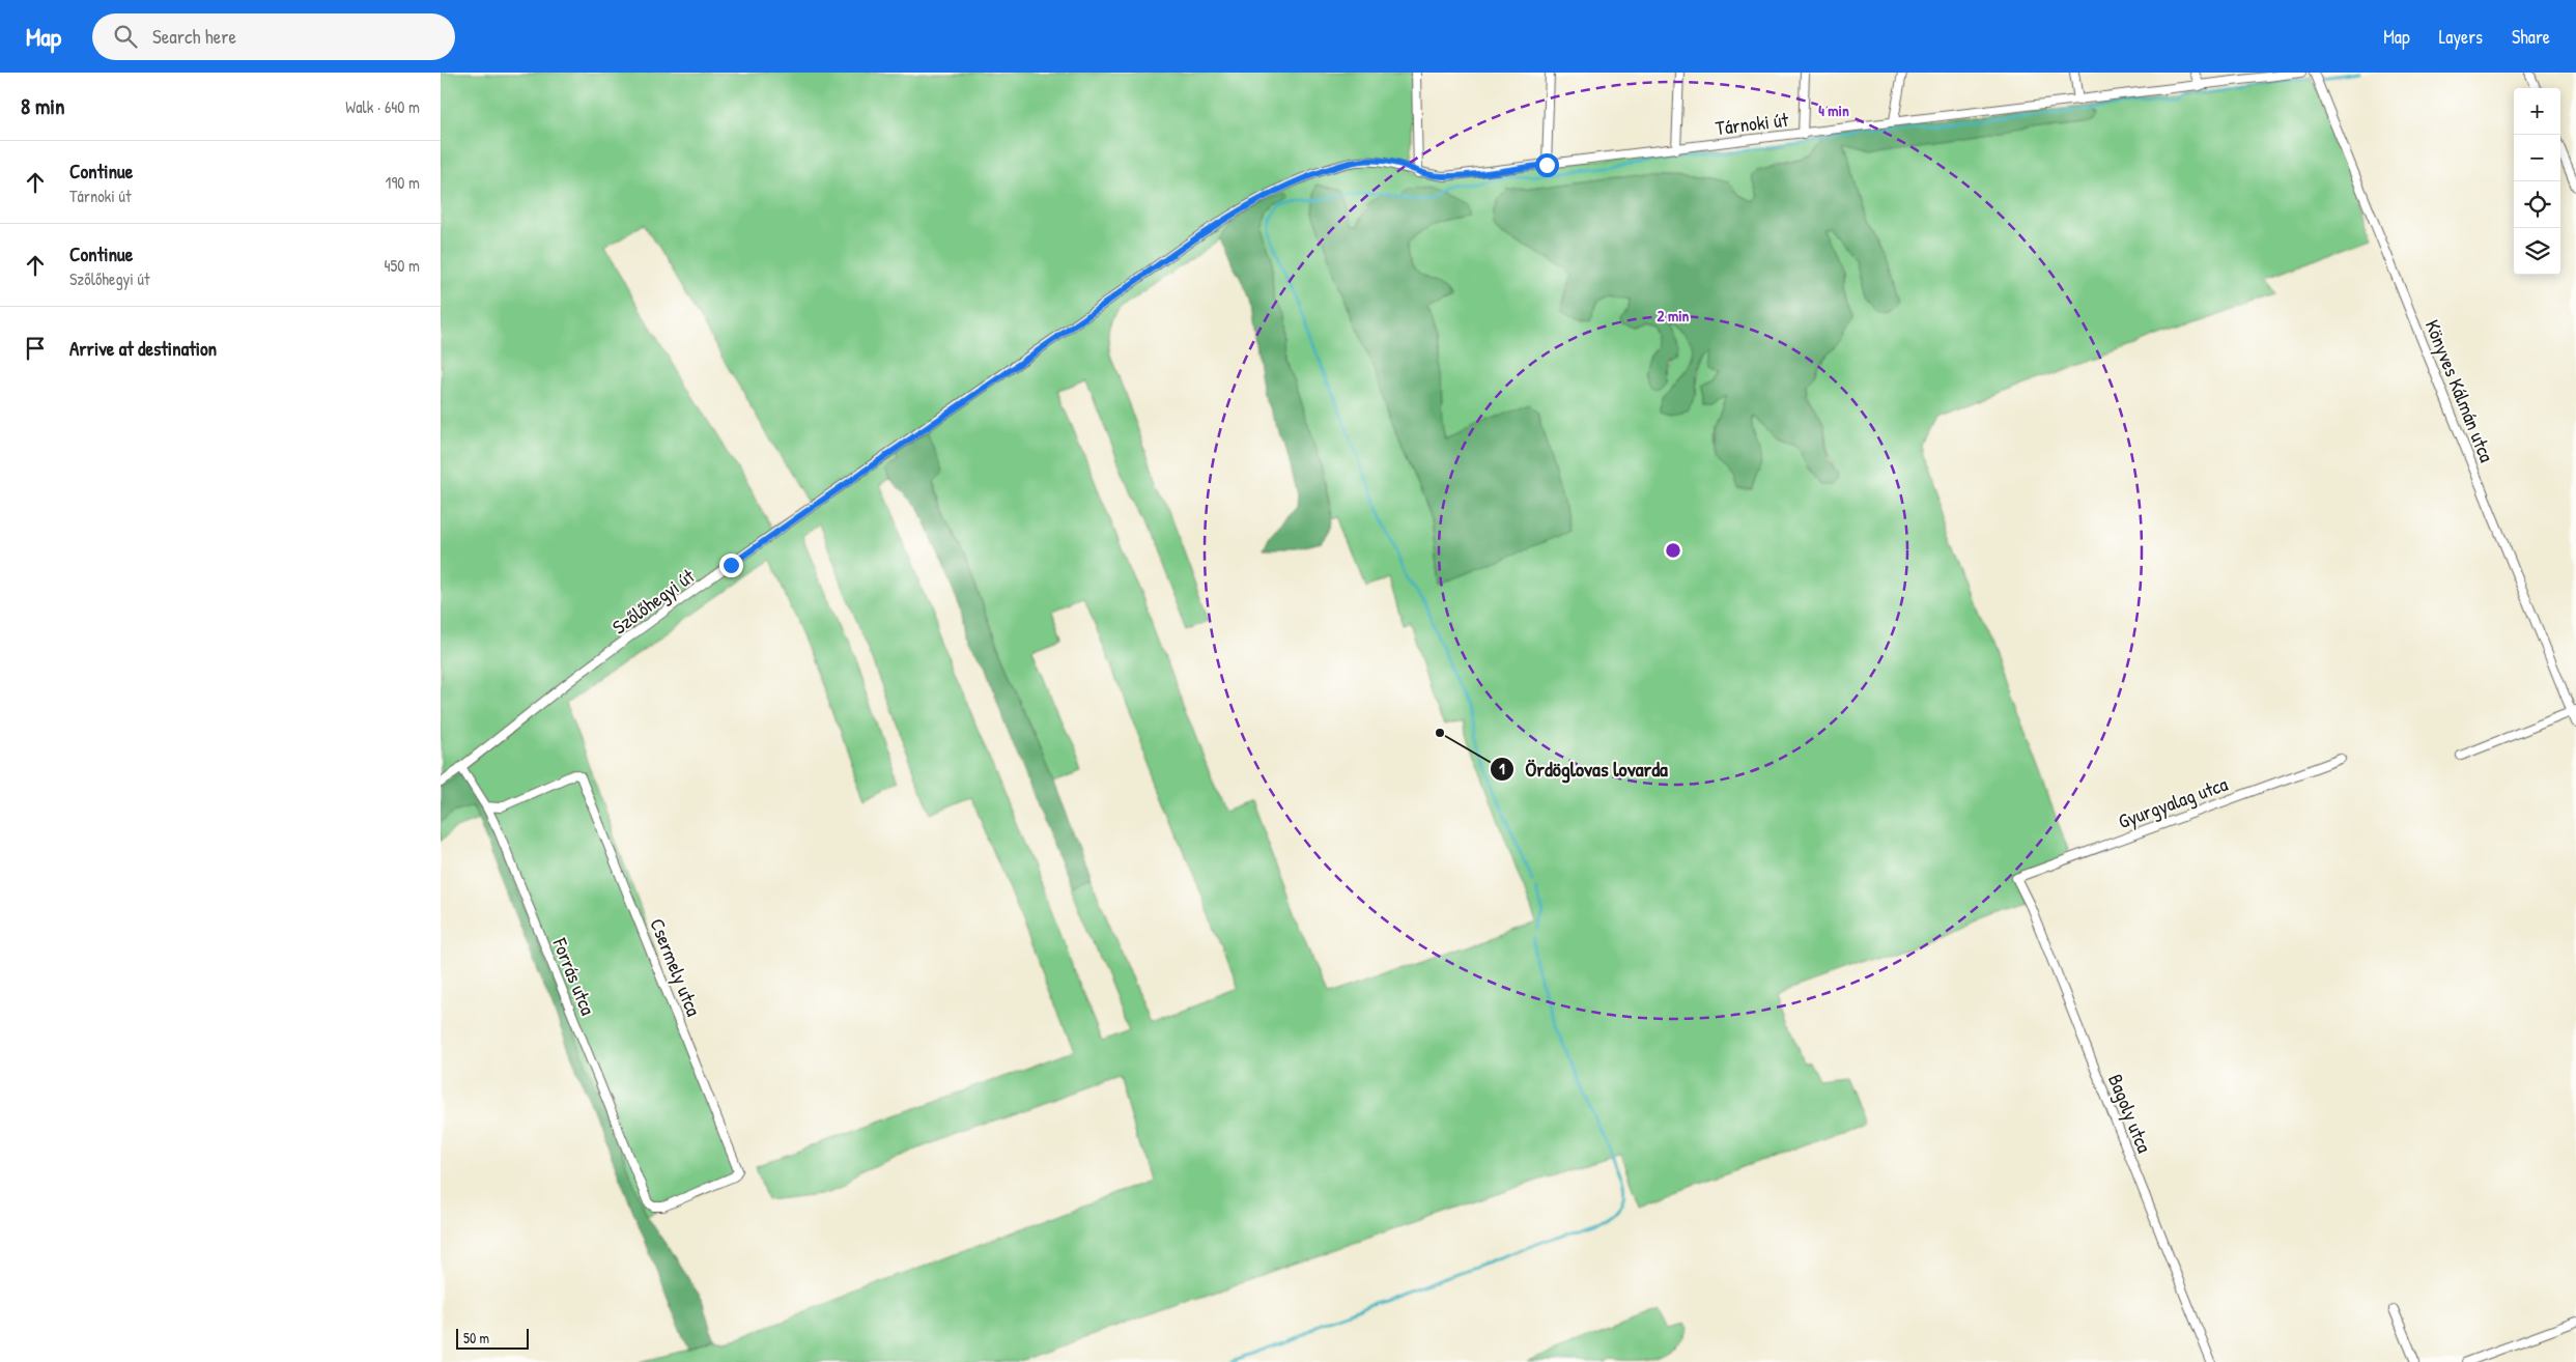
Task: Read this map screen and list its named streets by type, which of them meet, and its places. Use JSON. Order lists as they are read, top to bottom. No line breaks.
{"streets":{"street":["Tárnoki út","Könyves Kálmán utca","Szőlőhegyi út","Gyurgyalag utca","Csermely utca","Forrás utca","Bagoly utca"]},"crossings":[["Tárnoki út","Szőlőhegyi út"],["Szőlőhegyi út","Forrás utca"],["Gyurgyalag utca","Bagoly utca"],["Csermely utca","Forrás utca"]],"places":["Ördöglovas lovarda"],"scale_bar":"50 m","page":{"header":"Map","search":"Search here","nav":["Map","Layers","Share"],"heading":["8 min","Walk · 640 m"],"map_buttons":["+","−"],"list":[["Continue","Tárnoki út","190 m"],["Continue","Szőlőhegyi út","450 m"],"Arrive at destination"],"scale":"50 m"},"rings":["4 min","2 min"]}
